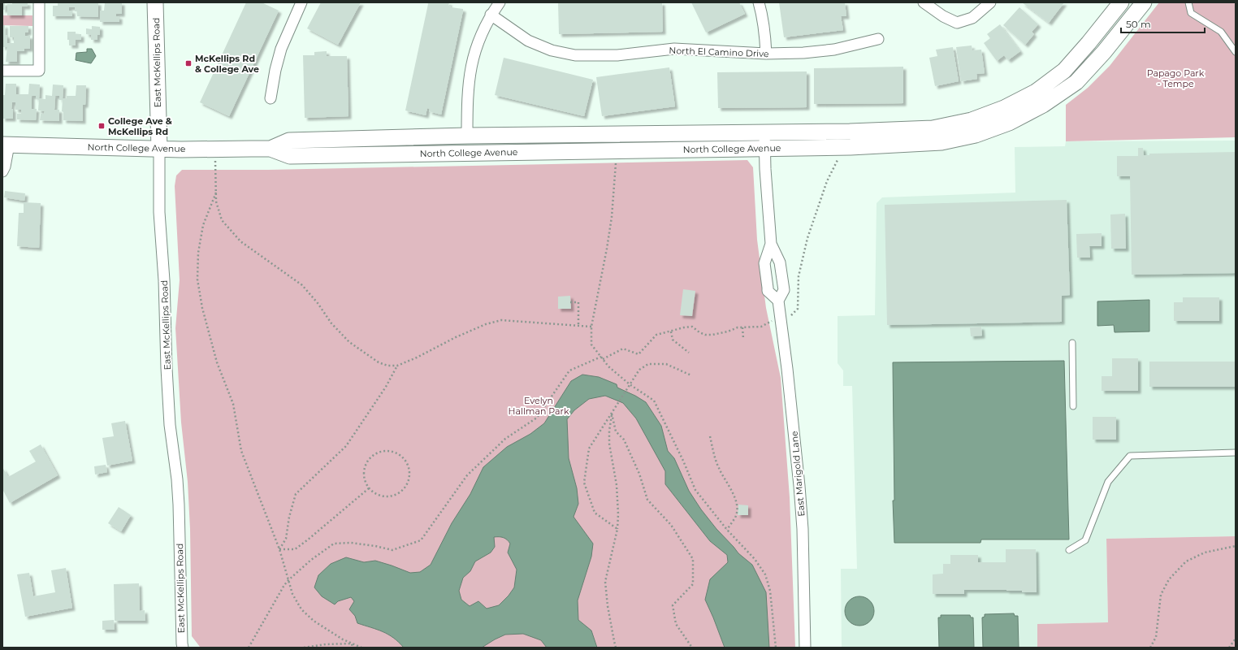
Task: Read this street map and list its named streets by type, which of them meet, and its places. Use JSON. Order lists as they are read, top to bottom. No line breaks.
{"streets":{"street":["North El Camino Drive","East McKellips Road","North College Avenue","East Marigold Lane"]},"crossings":[["East McKellips Road","North College Avenue"],["North College Avenue","East Marigold Lane"]],"parks":["Papago Park - Tempe","Evelyn Hallman Park"],"places":{"transit":["McKellips Rd & College Ave","College Ave & McKellips Rd"]},"scale_bar":"50 m"}
